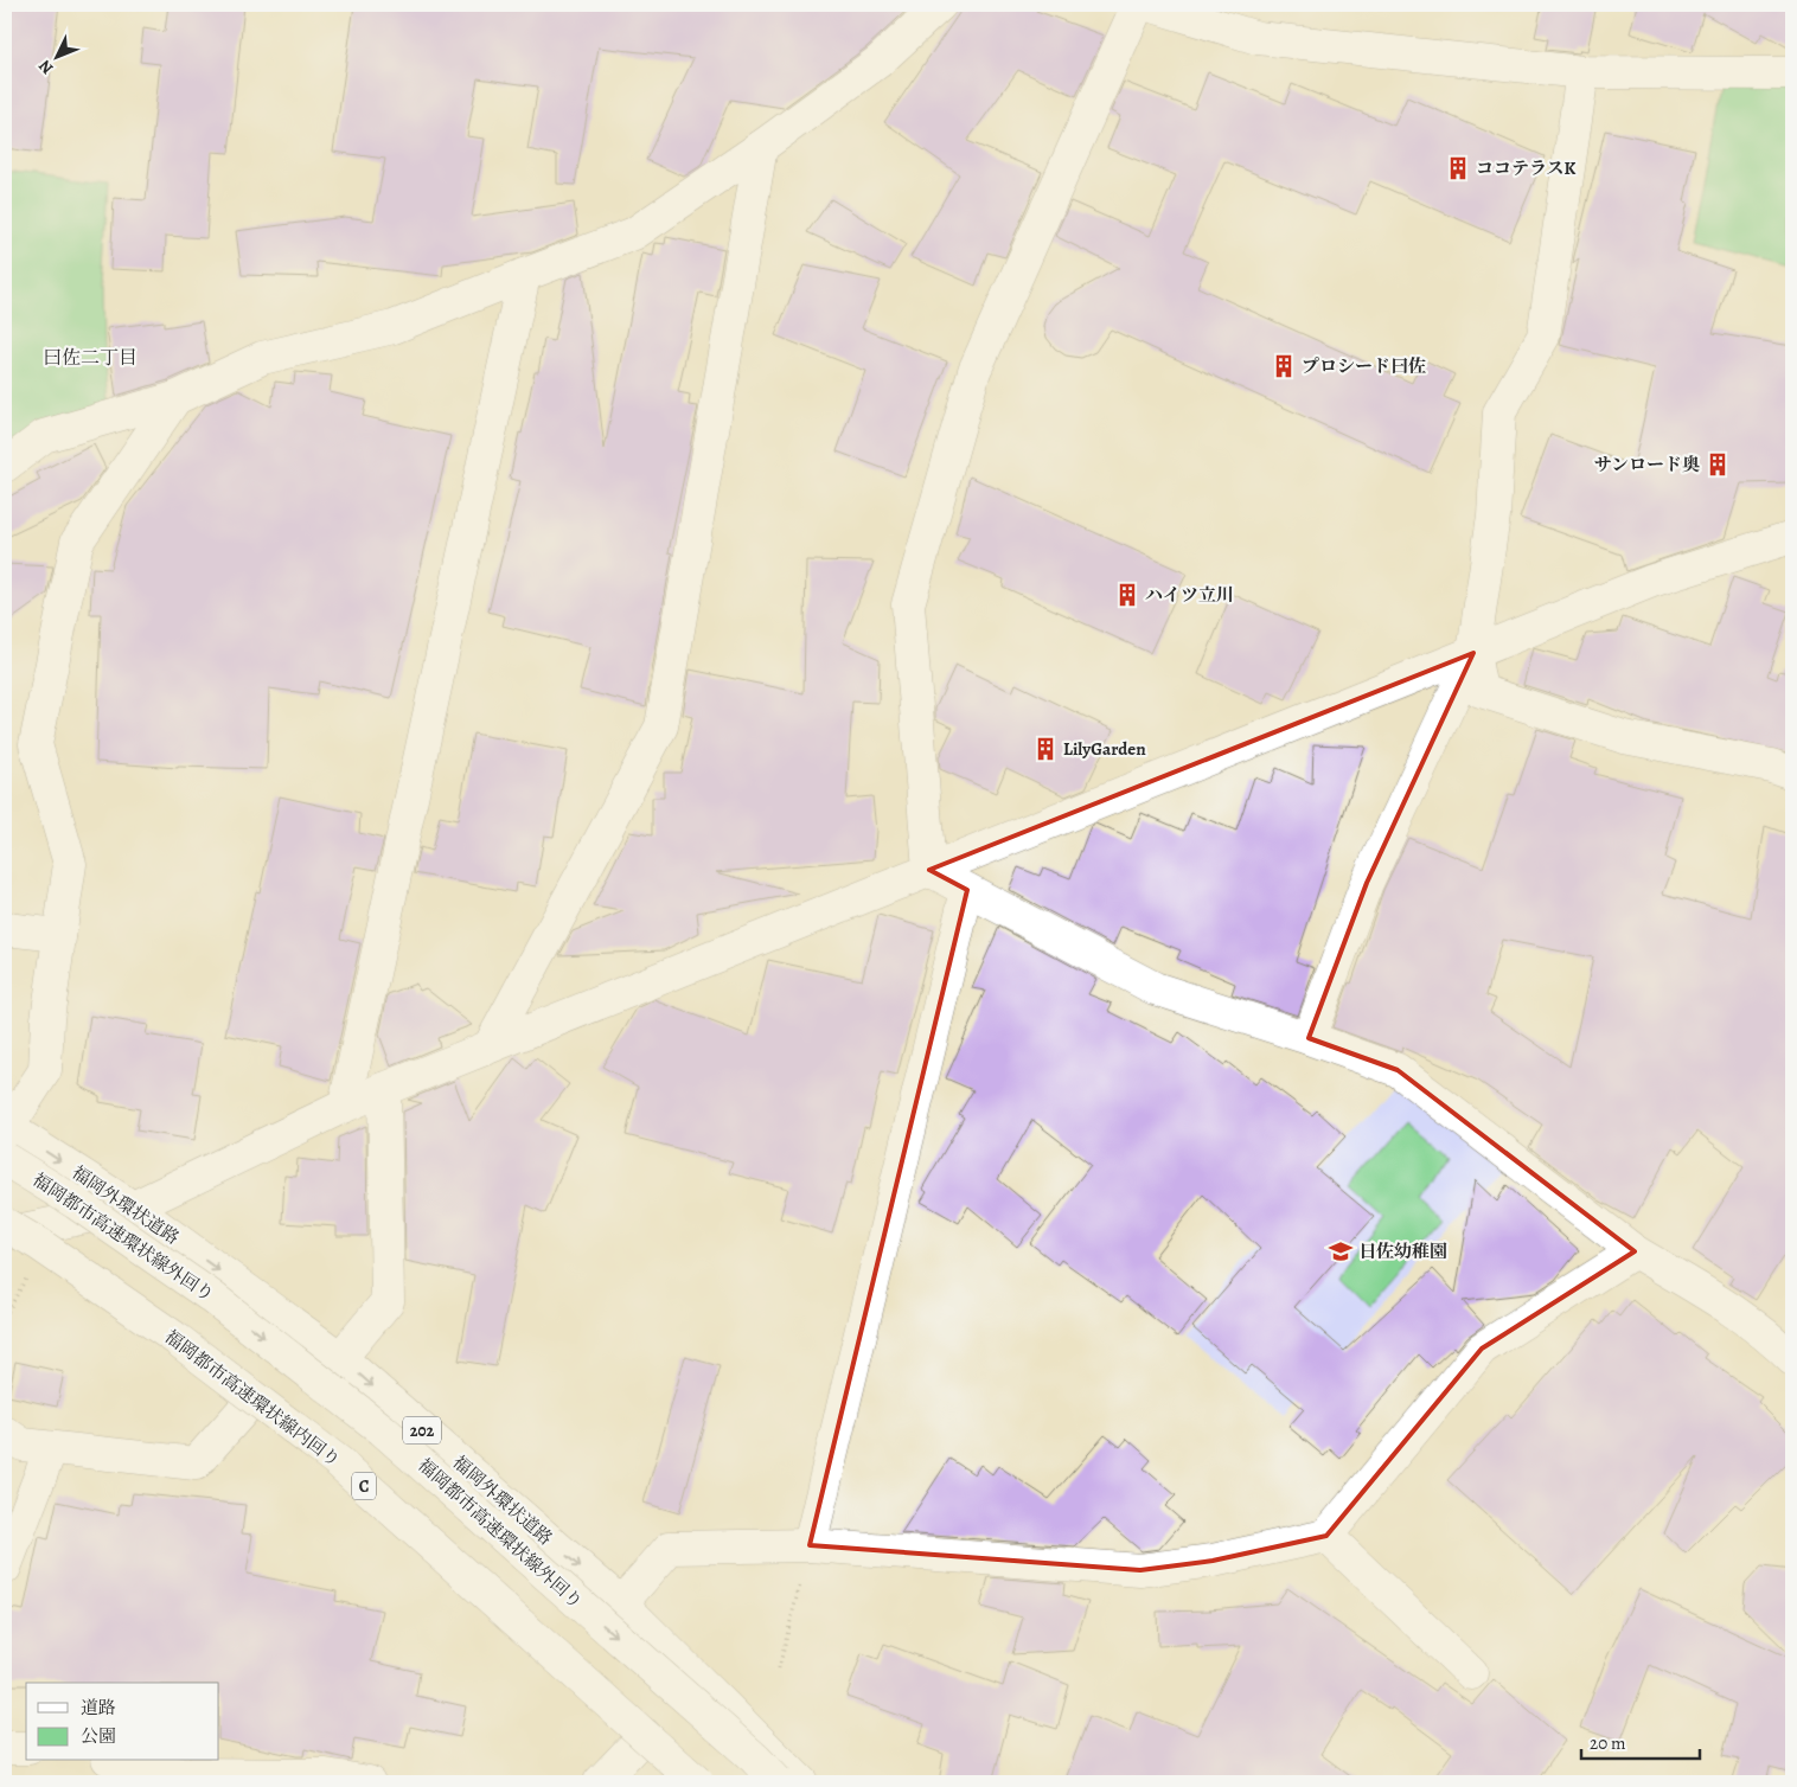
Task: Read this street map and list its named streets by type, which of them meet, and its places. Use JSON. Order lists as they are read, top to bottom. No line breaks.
{"streets":{"main road":["福岡外環状道路","福岡都市高速環状線外回り","福岡都市高速環状線内回り","202","C"]},"districts":["曰佐二丁目"],"places":{"building":["ココテラスK","プロシード曰佐","サンロード奥","ハイツ立川","LilyGarden"],"school or university":["日佐幼稚園"]},"legend":["道路","公園"],"scale_bar":"20 m","north":"bottom left"}
